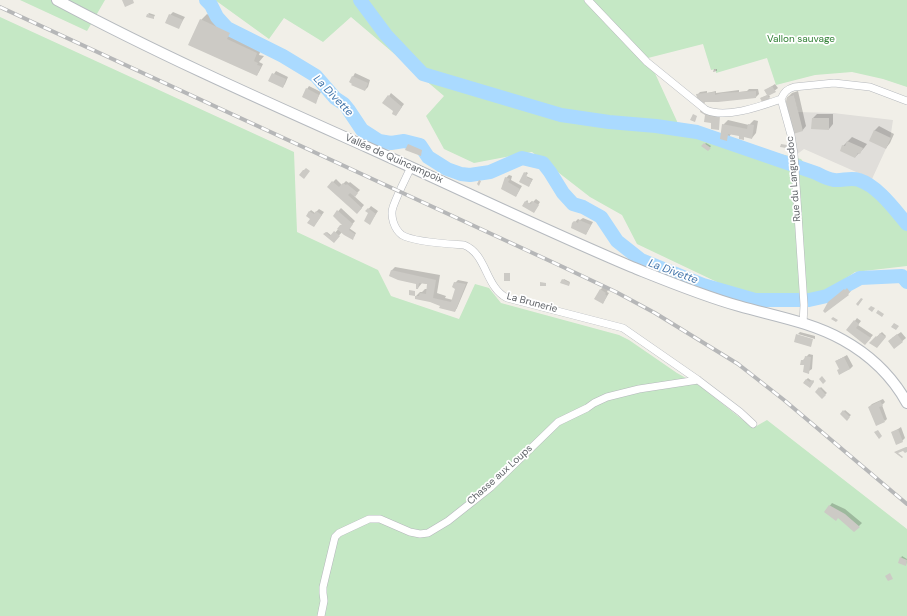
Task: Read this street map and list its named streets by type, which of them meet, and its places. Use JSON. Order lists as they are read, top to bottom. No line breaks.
{"streets":{"main road":["Vallée de Quincampoix"],"street":["Rue du Languedoc","La Brunerie","Chasse aux Loups"]},"crossings":[["Vallée de Quincampoix","Rue du Languedoc"],["Vallée de Quincampoix","La Brunerie"],["La Brunerie","Chasse aux Loups"]],"water":["La Divette"],"parks":["Vallon sauvage"]}
